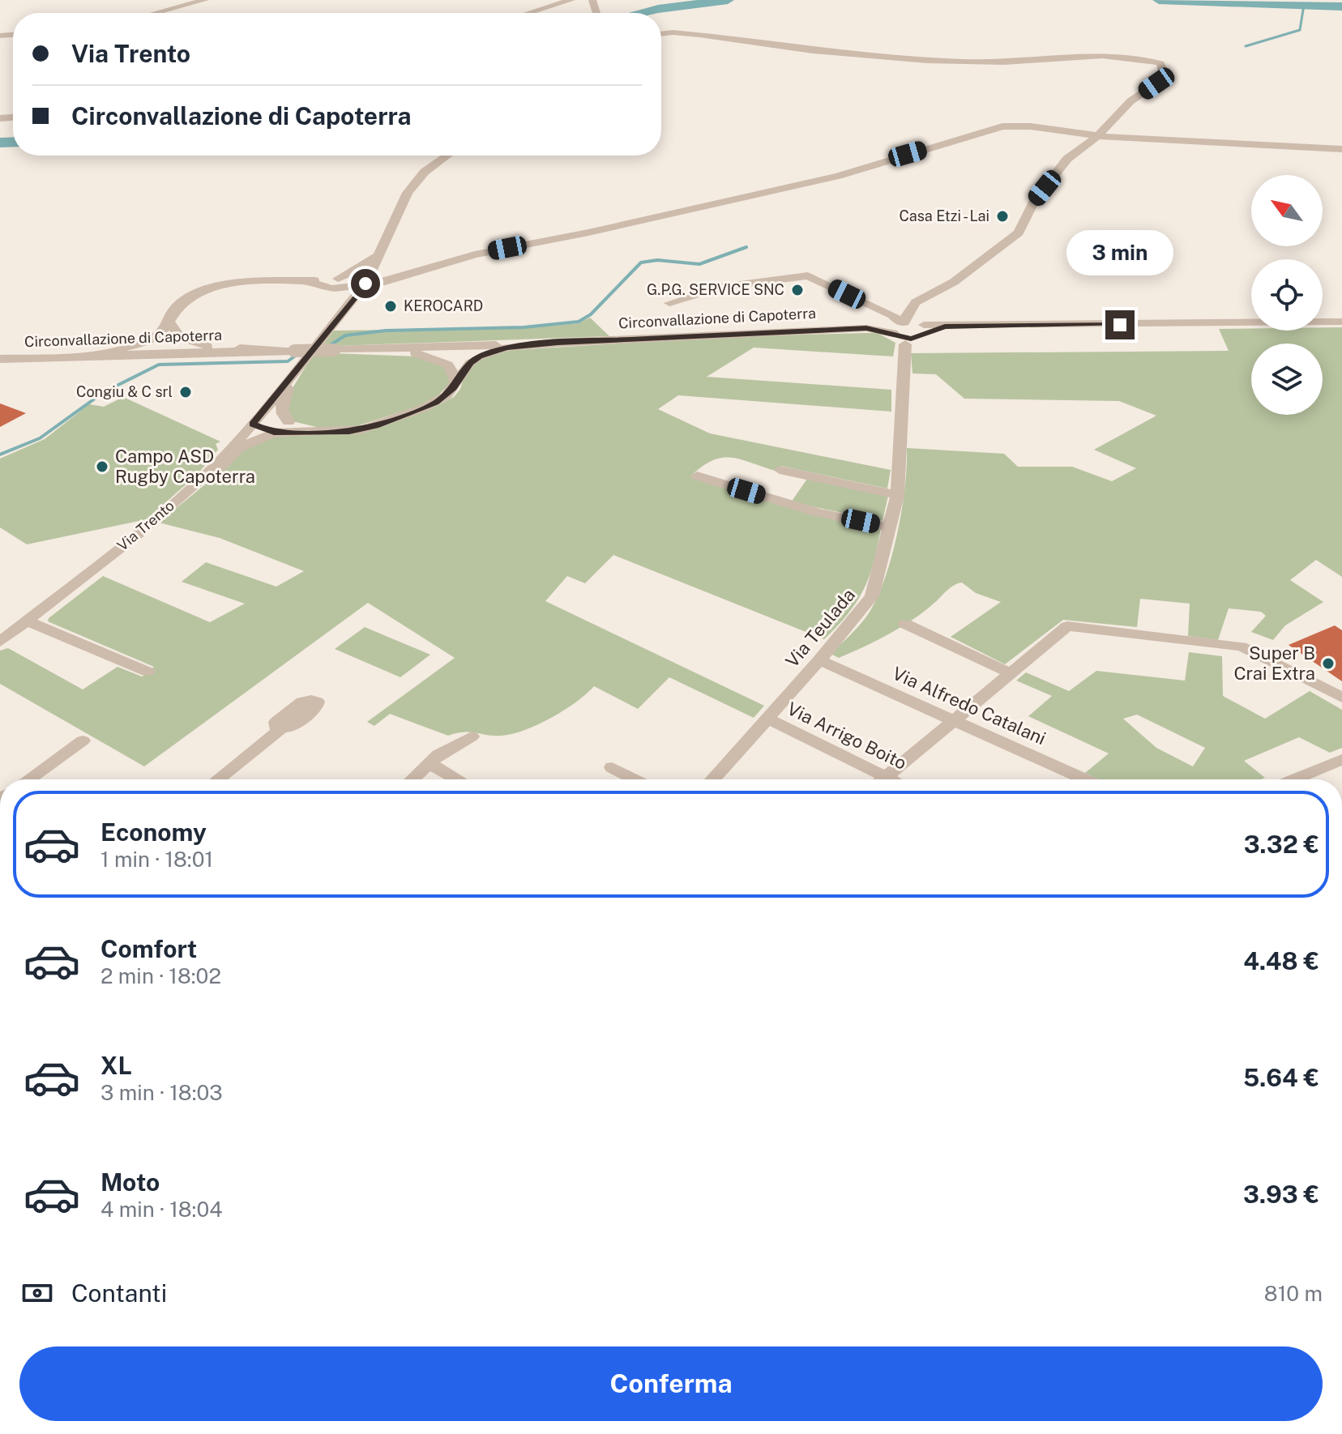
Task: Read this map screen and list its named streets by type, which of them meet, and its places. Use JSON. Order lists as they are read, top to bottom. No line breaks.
{"streets":{"street":["Circonvallazione di Capoterra","Via Trento","Via Teulada","Via Alfredo Catalani","Via Arrigo Boito"]},"crossings":[["Circonvallazione di Capoterra","Via Teulada"],["Via Teulada","Via Alfredo Catalani"],["Via Teulada","Via Arrigo Boito"]],"places":["Casa Etzi - Lai","G.P.G. SERVICE SNC","KEROCARD","Congiu & C srl","Campo ASD Rugby Capoterra","Super B Crai Extra"],"north":"top left","page":{"banner":["Via Trento","Circonvallazione di Capoterra"],"bubble":"3 min","list":[{"name":"Economy","note":"1 min · 18:01","value":"3.32 €"},{"name":"Comfort","note":"2 min · 18:02","value":"4.48 €"},{"name":"XL","note":"3 min · 18:03","value":"5.64 €"},{"name":"Moto","note":"4 min · 18:04","value":"3.93 €"}],"pay":["Contanti","810 m"],"buttons":"Conferma"}}
